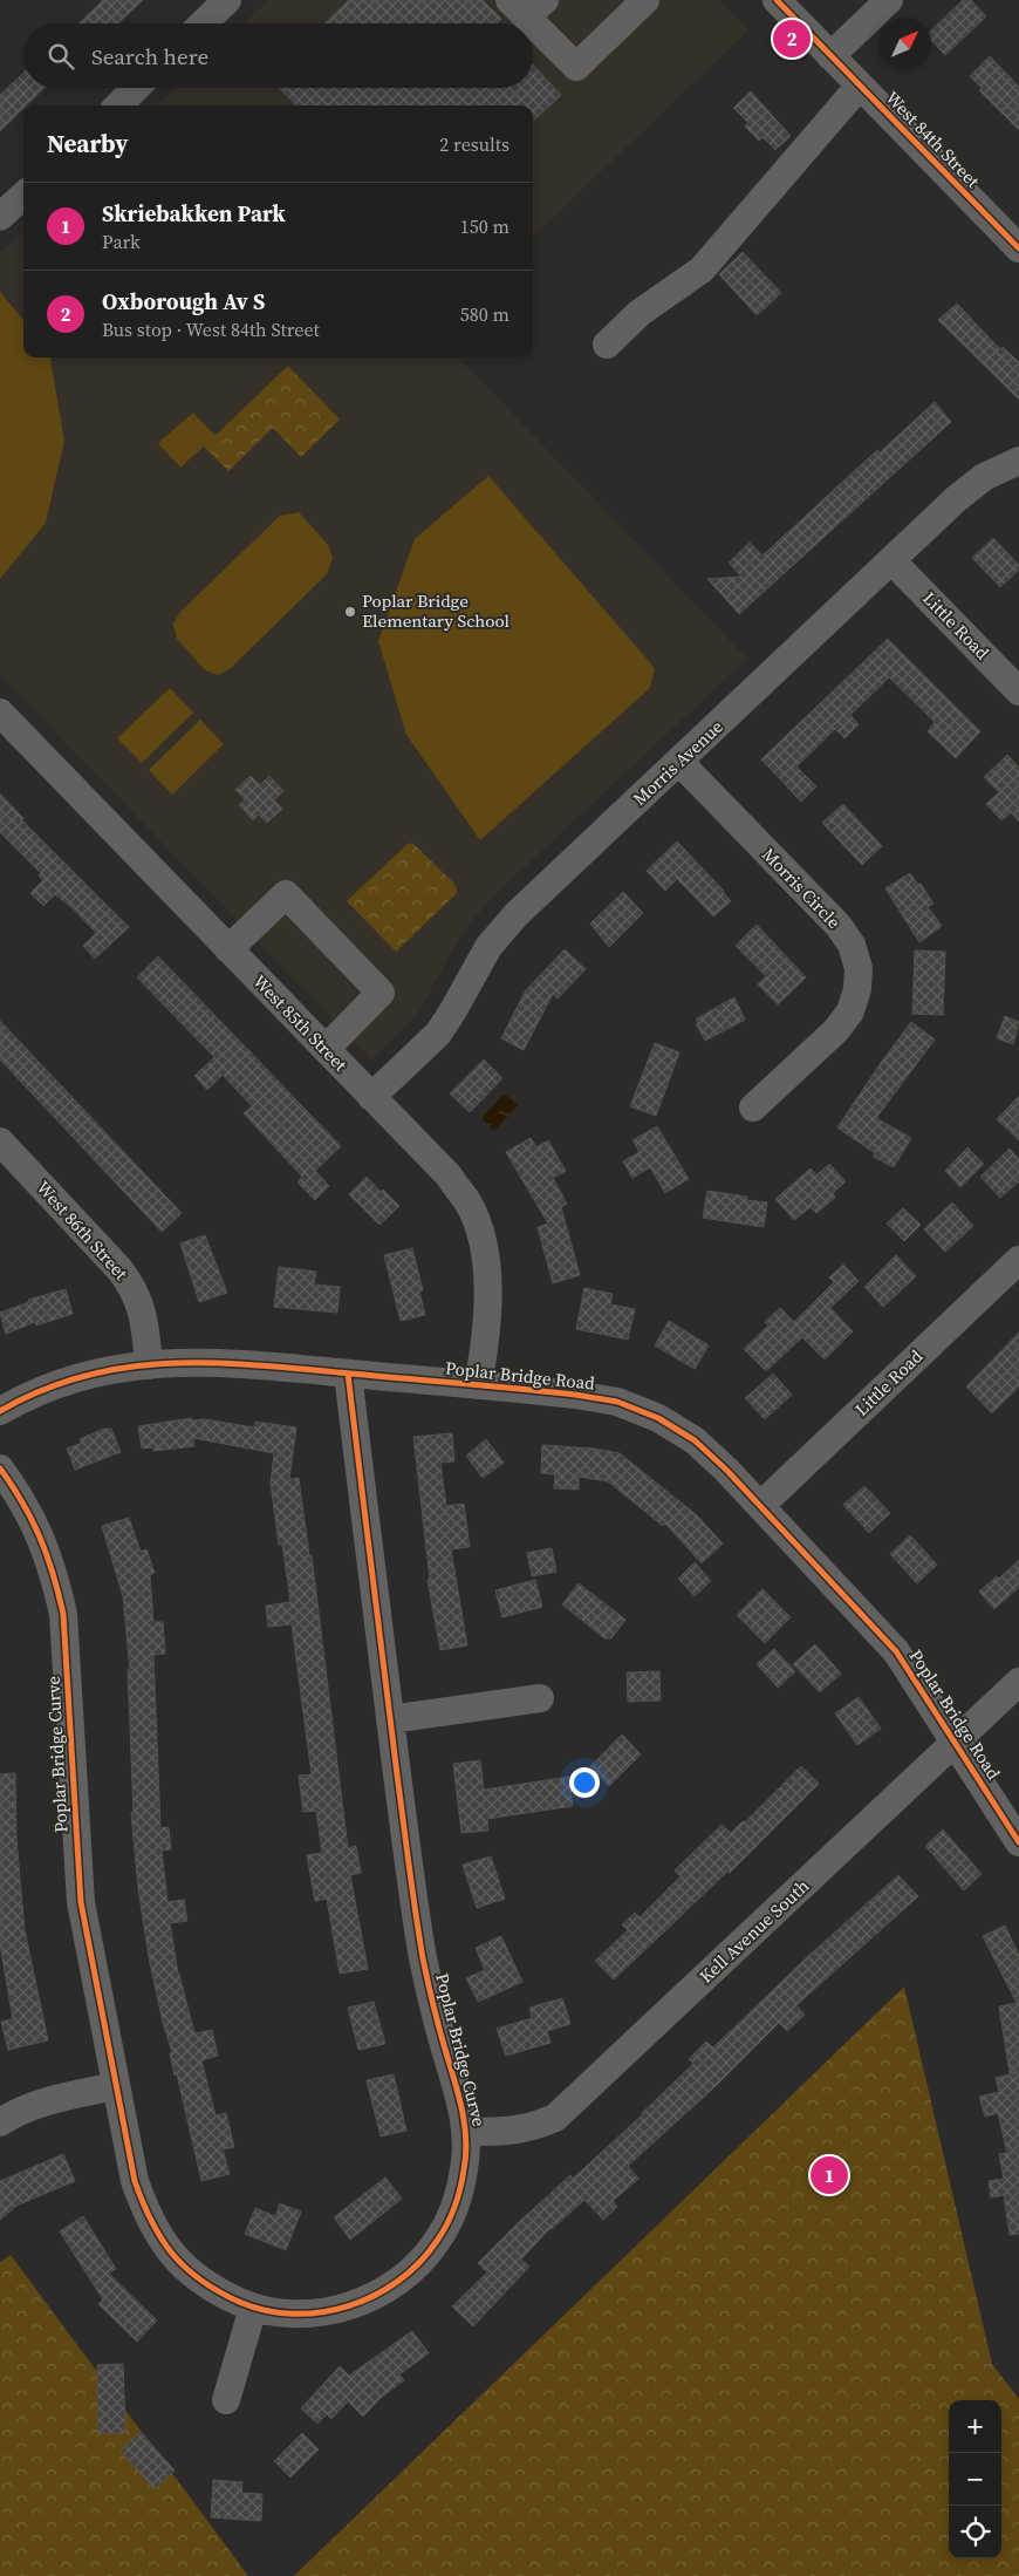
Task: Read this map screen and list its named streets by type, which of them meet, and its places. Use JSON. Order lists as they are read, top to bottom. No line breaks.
{"streets":{"street":["West 84th Street","Little Road","Morris Avenue","Morris Circle","West 85th Street","West 86th Street","Poplar Bridge Road","Poplar Bridge Curve","Kell Avenue South"]},"crossings":[["Little Road","Morris Avenue"],["Little Road","Poplar Bridge Road"],["Morris Avenue","Morris Circle"],["Morris Avenue","West 85th Street"],["West 85th Street","Poplar Bridge Road"],["West 86th Street","Poplar Bridge Road"],["Poplar Bridge Road","Poplar Bridge Curve"],["Poplar Bridge Road","Kell Avenue South"],["Poplar Bridge Curve","Kell Avenue South"]],"places":["Poplar Bridge Elementary School"],"north":"top right","page":{"pins":["2","1"],"search":"Search here","heading":["Nearby","2 results"],"list":[{"mark":"1","name":"Skriebakken Park","note":"Park","value":"150 m"},{"mark":"2","name":"Oxborough Av S","note":"Bus stop · West 84th Street","value":"580 m"}],"map_buttons":["+","−"]}}
